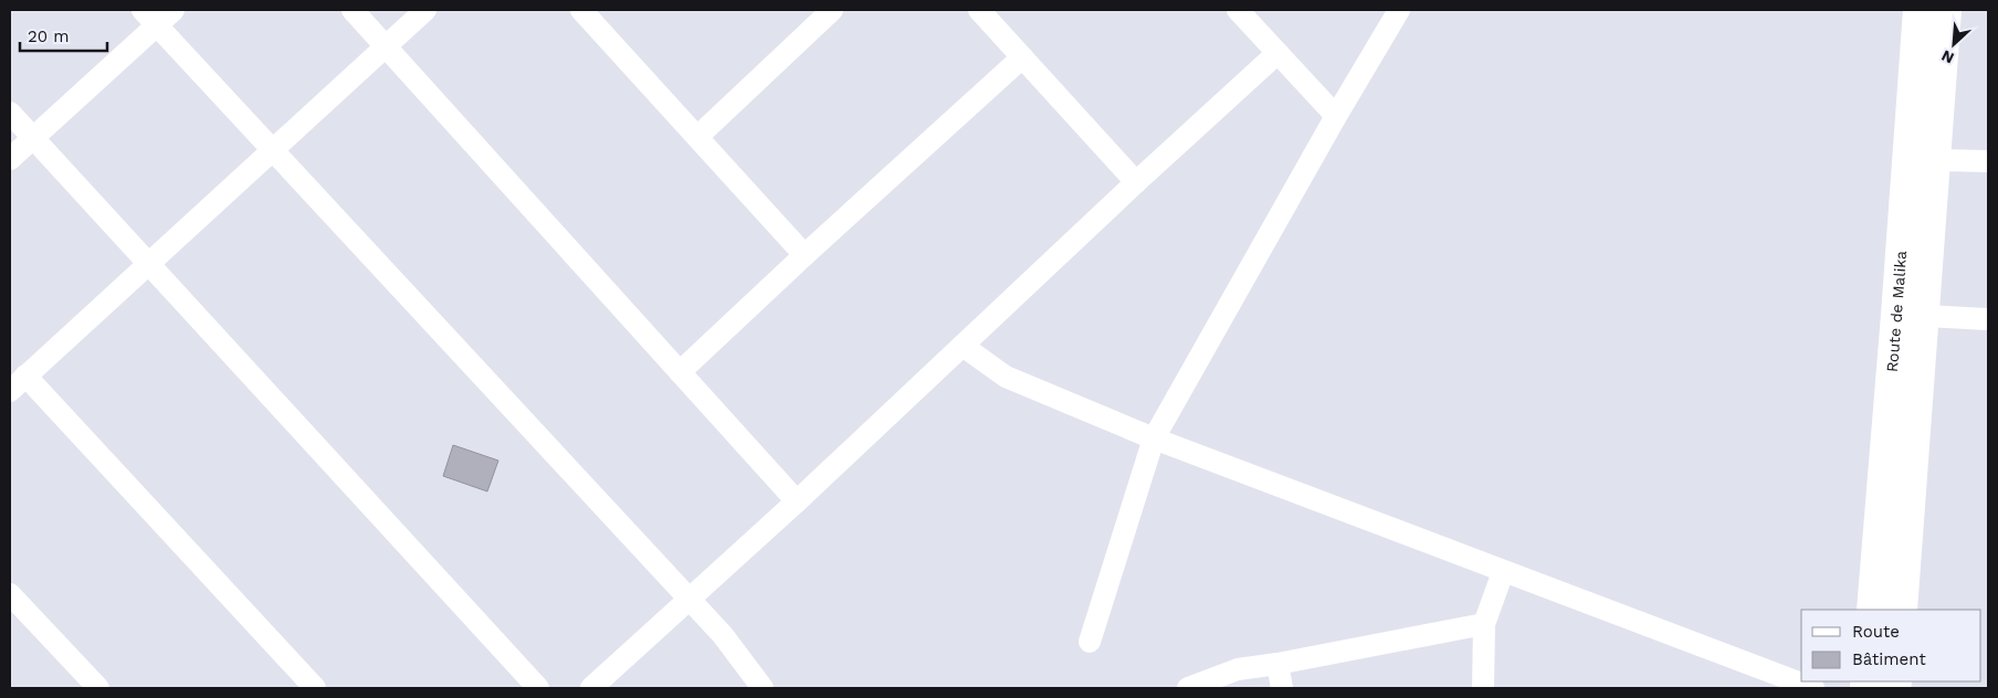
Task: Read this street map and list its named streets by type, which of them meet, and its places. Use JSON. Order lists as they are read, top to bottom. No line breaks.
{"streets":{"main road":["Route de Malika"]},"legend":["Route","Bâtiment"],"scale_bar":"20 m","north":"bottom left"}
